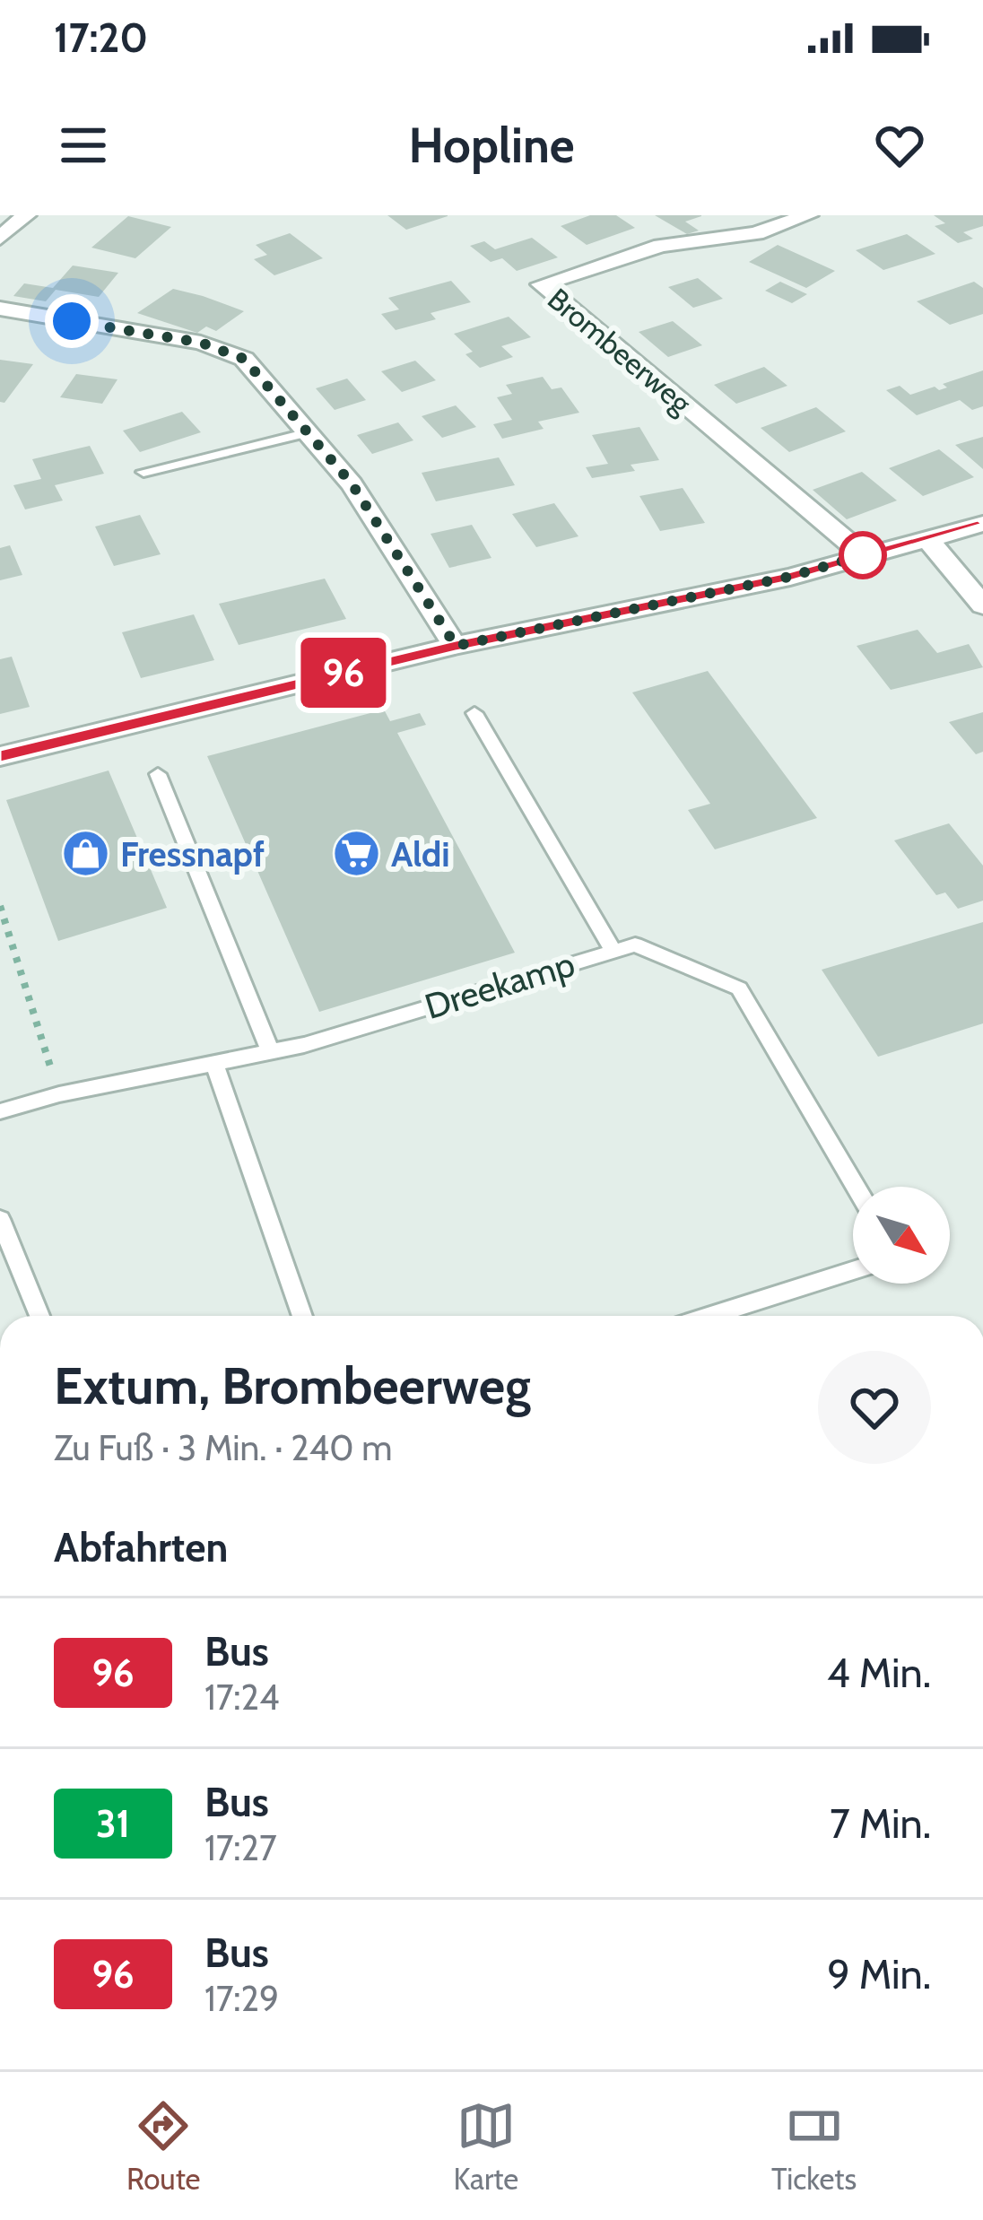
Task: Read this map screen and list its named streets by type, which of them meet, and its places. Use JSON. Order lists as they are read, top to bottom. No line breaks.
{"streets":{"street":["Brombeerweg"],"lane":["Dreekamp"]},"places":{"shop":["Fressnapf"],"supermarket":["Aldi"]},"lines":["bus line 96"],"north":"bottom right","page":{"status":"17:20","header":"Hopline","on_map":"96","heading":[["Extum, Brombeerweg","Zu Fuß · 3 Min. · 240 m"],"Abfahrten"],"list":[{"mark":"96","name":"Bus","note":"17:24","value":"4 Min."},{"mark":"31","name":"Bus","note":"17:27","value":"7 Min."},{"mark":"96","name":"Bus","note":"17:29","value":"9 Min."}],"tabs":["Route","Karte","Tickets"]}}
